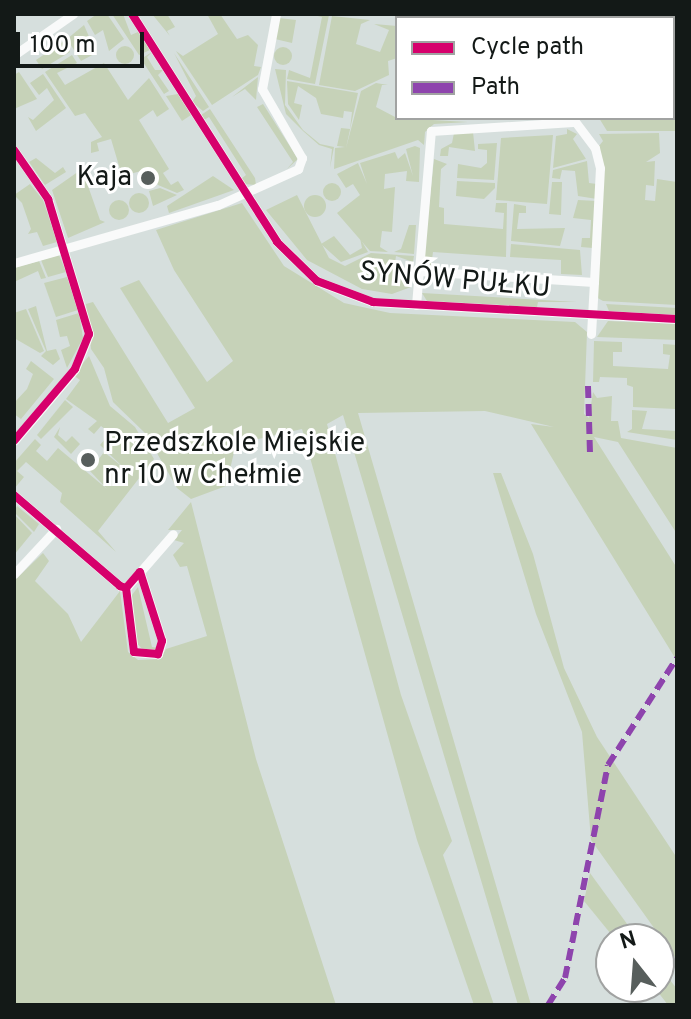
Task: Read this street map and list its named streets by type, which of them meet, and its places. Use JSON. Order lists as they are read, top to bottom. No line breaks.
{"streets":{"street":["SYNÓW PUŁKU"]},"places":["Kaja","Przedszkole Miejskie nr 10 w Chełmie"],"legend":["Cycle path","Path"],"scale_bar":"100 m","north":"top"}
